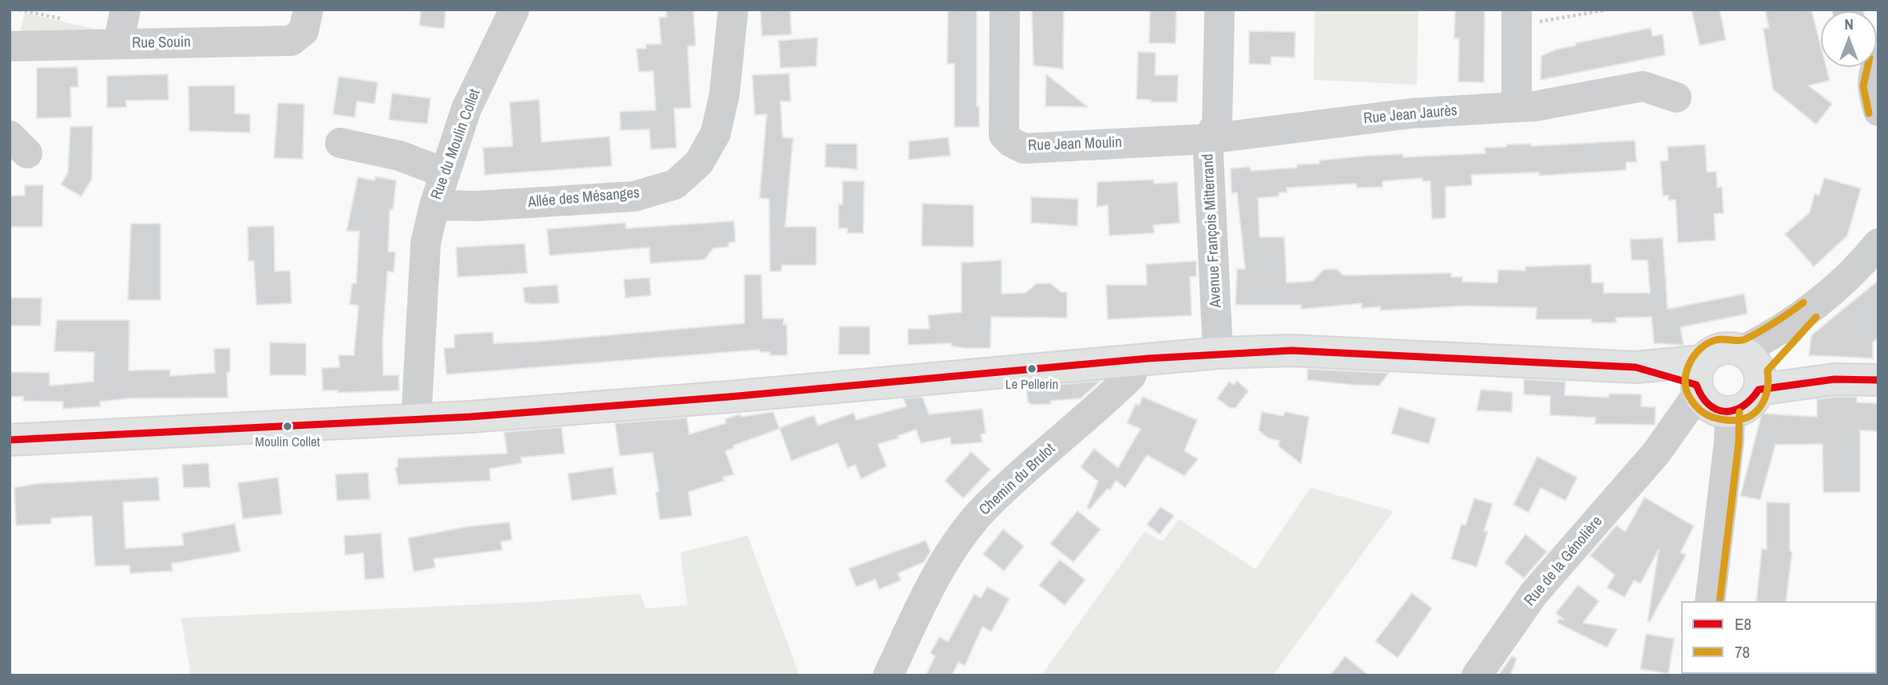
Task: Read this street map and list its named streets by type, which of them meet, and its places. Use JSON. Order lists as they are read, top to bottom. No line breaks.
{"streets":{"street":["Rue Souin","Rue Jean Jaurès","Rue du Moulin Collet","Rue Jean Moulin","Allée des Mésanges","Avenue François Mitterrand","Chemin du Brulot","Rue de la Génolière"]},"crossings":[["Rue Jean Jaurès","Rue Jean Moulin"],["Rue Jean Jaurès","Avenue François Mitterrand"],["Rue du Moulin Collet","Allée des Mésanges"],["Rue Jean Moulin","Avenue François Mitterrand"]],"places":["Le Pellerin","Moulin Collet"],"lines":["transit line 78","transit line E8"],"legend":["E8","78"],"north":"top"}
